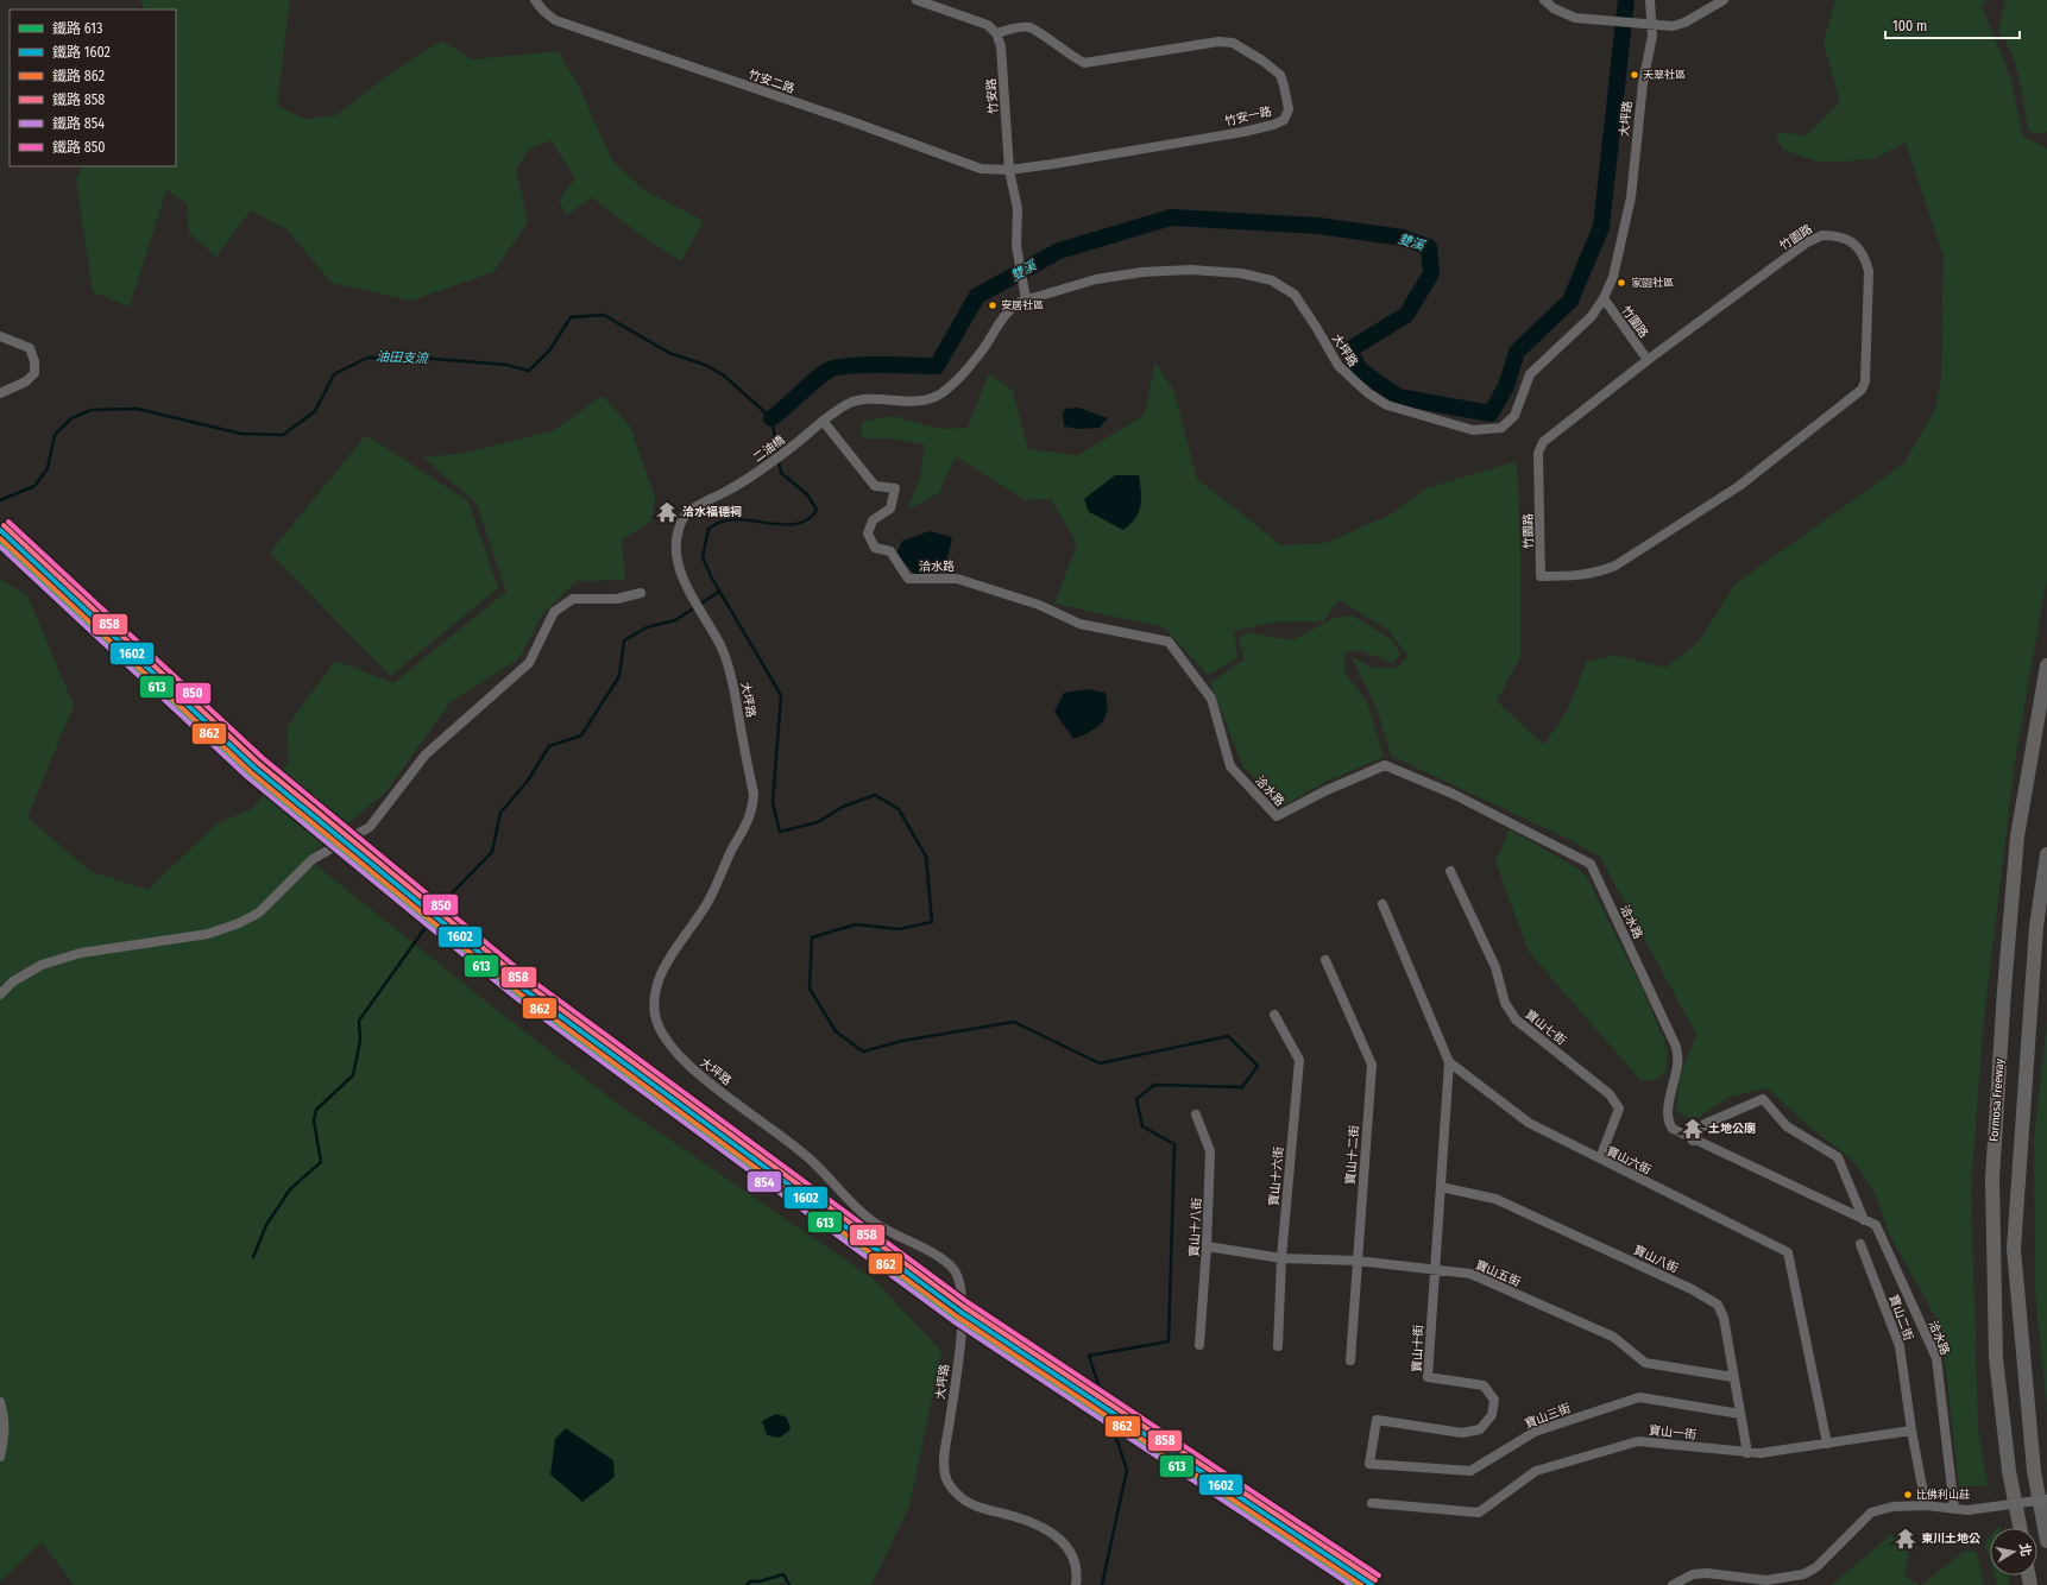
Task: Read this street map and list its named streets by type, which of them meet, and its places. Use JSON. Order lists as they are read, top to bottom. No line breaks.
{"streets":{"highway":["Formosa Freeway"],"street":["竹安二路","竹安路","竹安一路","大坪路","竹園路","竹圍路","二油橋","洽水路","寶山七街","寶山十二街","寶山六街","寶山十六街","寶山十八街","寶山八街","寶山五街","寶山二街","寶山十街","寶山三街","寶山一街"]},"crossings":[["竹安二路","竹安路"],["竹安二路","竹安一路"],["竹安路","竹安一路"],["竹安路","大坪路"],["大坪路","竹圍路"],["大坪路","二油橋"],["大坪路","洽水路"],["竹園路","竹圍路"],["寶山七街","寶山六街"],["寶山十二街","寶山五街"],["寶山六街","寶山十街"],["寶山六街","寶山一街"],["寶山十六街","寶山五街"],["寶山十八街","寶山五街"],["寶山八街","寶山五街"],["寶山八街","寶山十街"],["寶山八街","寶山三街"],["寶山八街","寶山一街"],["寶山五街","寶山十街"],["寶山二街","寶山一街"],["寶山十街","寶山三街"]],"water":["雙溪","油田支流"],"places":{"other":["天翠社區","家園社區","安居社區","比佛利山莊"],"temple":["洽水福德祠","土地公廟","東川土地公"]},"lines":["rail line 850","rail line 858","rail line 1602","rail line 862","rail line 613","rail line 854"],"legend":["鐵路 613","鐵路 1602","鐵路 862","鐵路 858","鐵路 854","鐵路 850"],"scale_bar":"100 m","north":"right"}
